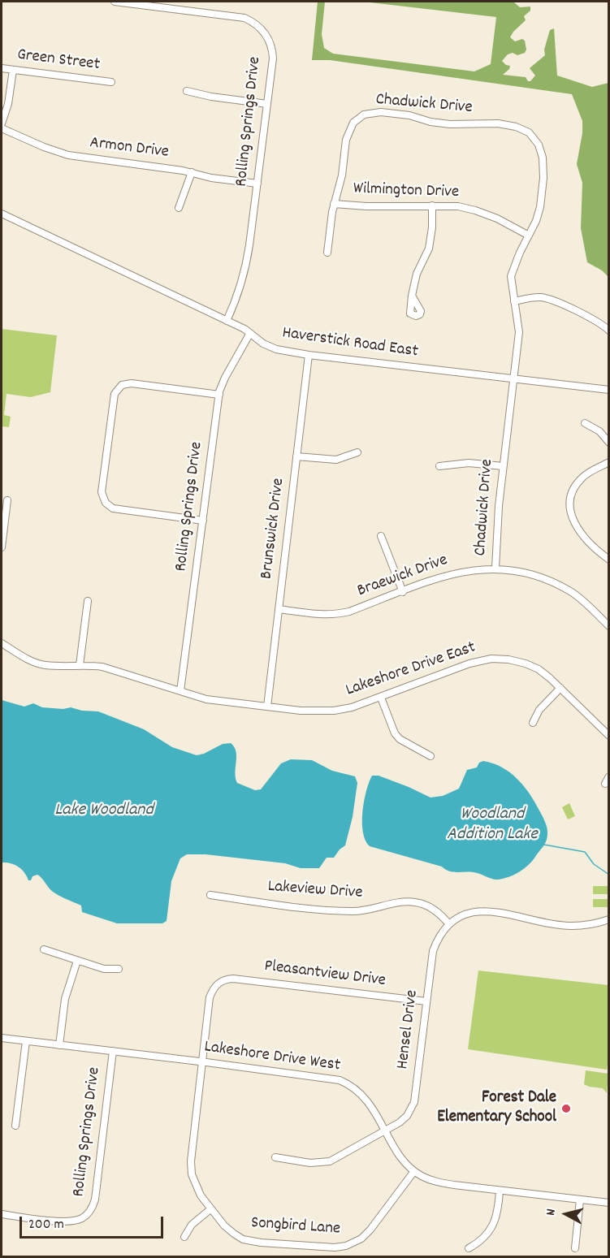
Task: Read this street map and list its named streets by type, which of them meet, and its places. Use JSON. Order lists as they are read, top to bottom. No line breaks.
{"streets":{"street":["Green Street","Chadwick Drive","Rolling Springs Drive","Armon Drive","Wilmington Drive","Haverstick Road East","Brunswick Drive","Braewick Drive","Lakeshore Drive East","Lakeview Drive","Pleasantview Drive","Hensel Drive","Lakeshore Drive West","Songbird Lane"]},"crossings":[["Chadwick Drive","Wilmington Drive"],["Chadwick Drive","Haverstick Road East"],["Chadwick Drive","Braewick Drive"],["Rolling Springs Drive","Armon Drive"],["Rolling Springs Drive","Haverstick Road East"],["Rolling Springs Drive","Lakeshore Drive East"],["Rolling Springs Drive","Lakeshore Drive West"],["Haverstick Road East","Brunswick Drive"],["Brunswick Drive","Braewick Drive"],["Brunswick Drive","Lakeshore Drive East"],["Lakeview Drive","Hensel Drive"],["Pleasantview Drive","Hensel Drive"],["Pleasantview Drive","Songbird Lane"],["Hensel Drive","Lakeshore Drive West"],["Lakeshore Drive West","Songbird Lane"]],"water":["Lake Woodland","Woodland Addition Lake"],"places":["Forest Dale Elementary School"],"scale_bar":"200 m","north":"left"}
